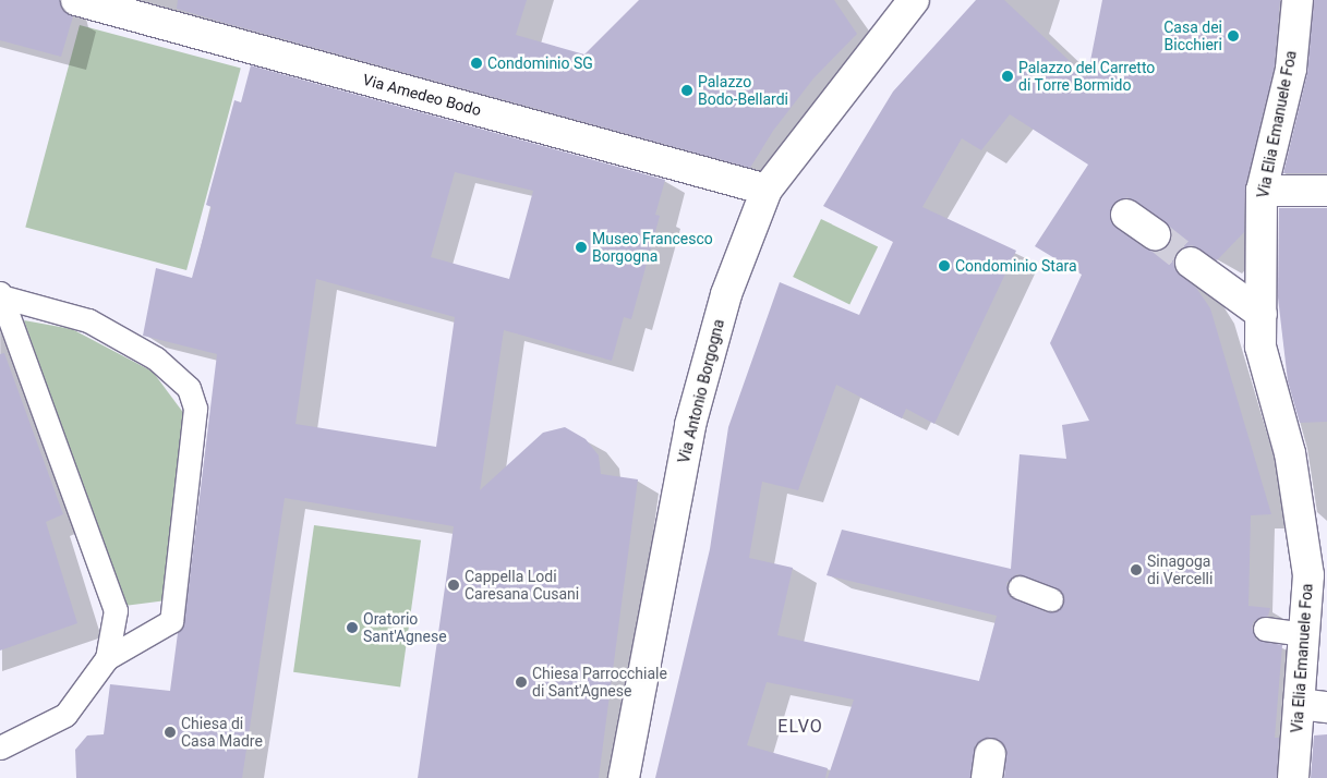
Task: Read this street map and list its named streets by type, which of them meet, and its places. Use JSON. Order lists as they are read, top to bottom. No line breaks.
{"streets":{"street":["Via Amedeo Bodo","Via Elia Emanuele Foa","Via Antonio Borgogna"]},"crossings":[["Via Amedeo Bodo","Via Antonio Borgogna"]],"districts":["ELVO"],"places":["Casa dei Bicchieri","Condominio SG","Palazzo del Carretto di Torre Bormido","Palazzo Bodo-Bellardi","Museo Francesco Borgogna","Condominio Stara","Sinagoga di Vercelli","Cappella Lodi Caresana Cusani","Oratorio Sant'Agnese","Chiesa Parrocchiale di Sant'Agnese","Chiesa di Casa Madre"]}
